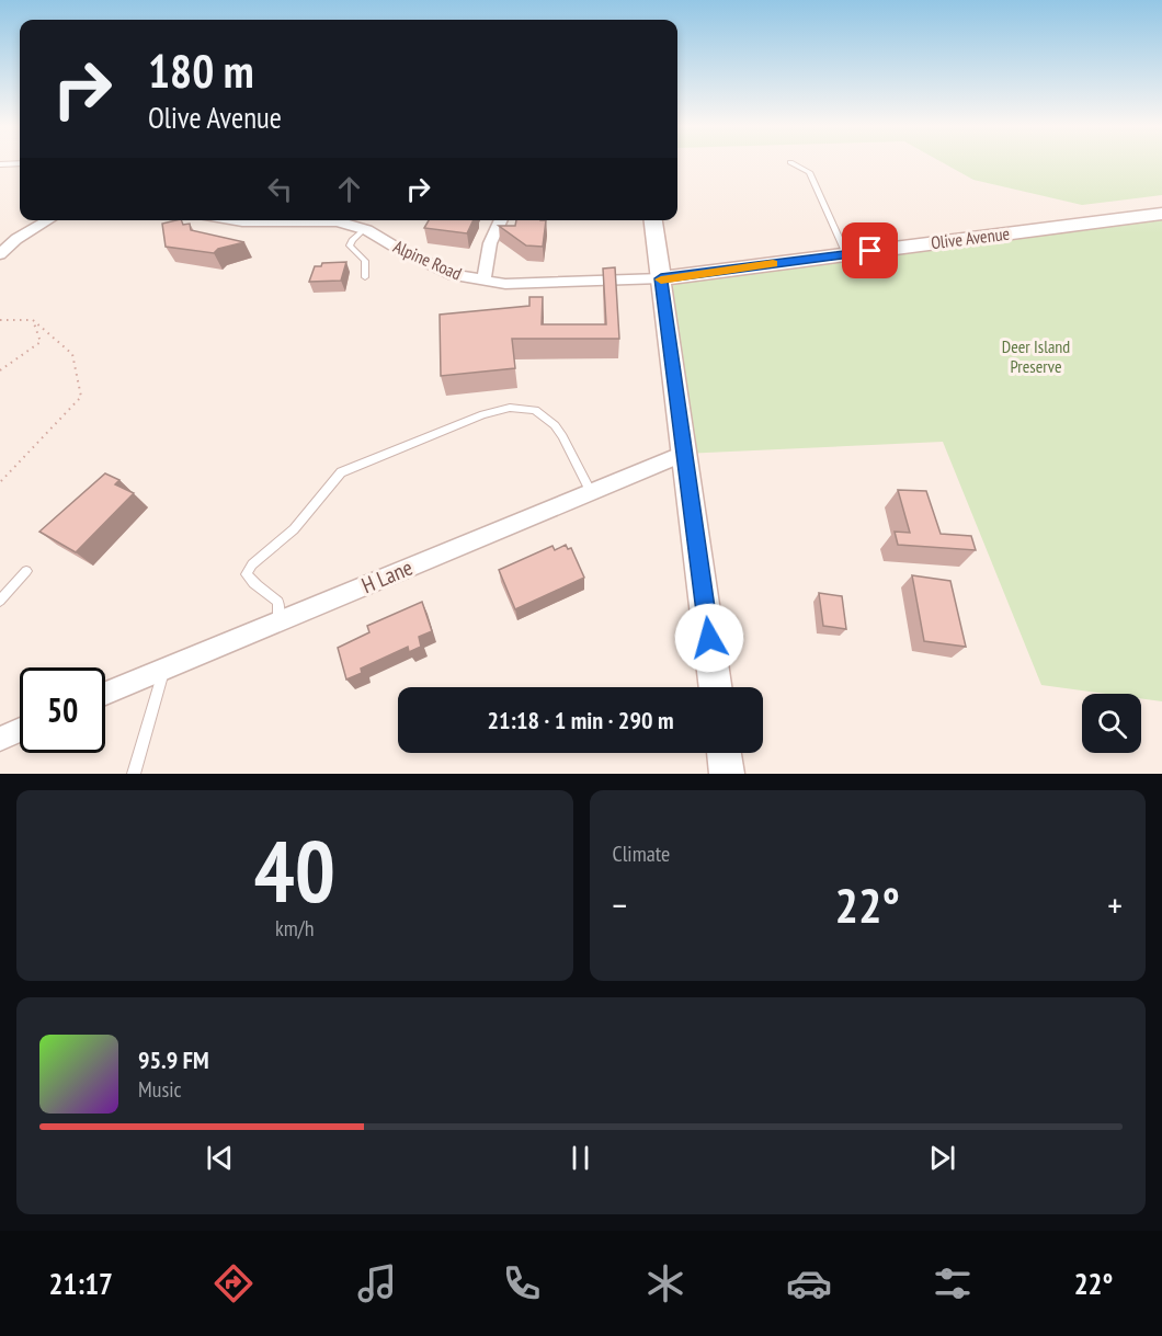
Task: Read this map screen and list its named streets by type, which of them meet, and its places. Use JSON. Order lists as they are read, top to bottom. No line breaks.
{"streets":{"street":["Olive Avenue","Alpine Road","H Lane"]},"crossings":[["Olive Avenue","Alpine Road"]],"parks":["Deer Island Preserve"],"page":{"turn":["180 m","Olive Avenue"],"limit":"50","trip":"21:18 · 1 min · 290 m","tile":[["40","km/h"],"Climate"],"heat":["−","22°","+"],"song":["95.9 FM","Music"],"tabs":["21:17","22°"]}}
